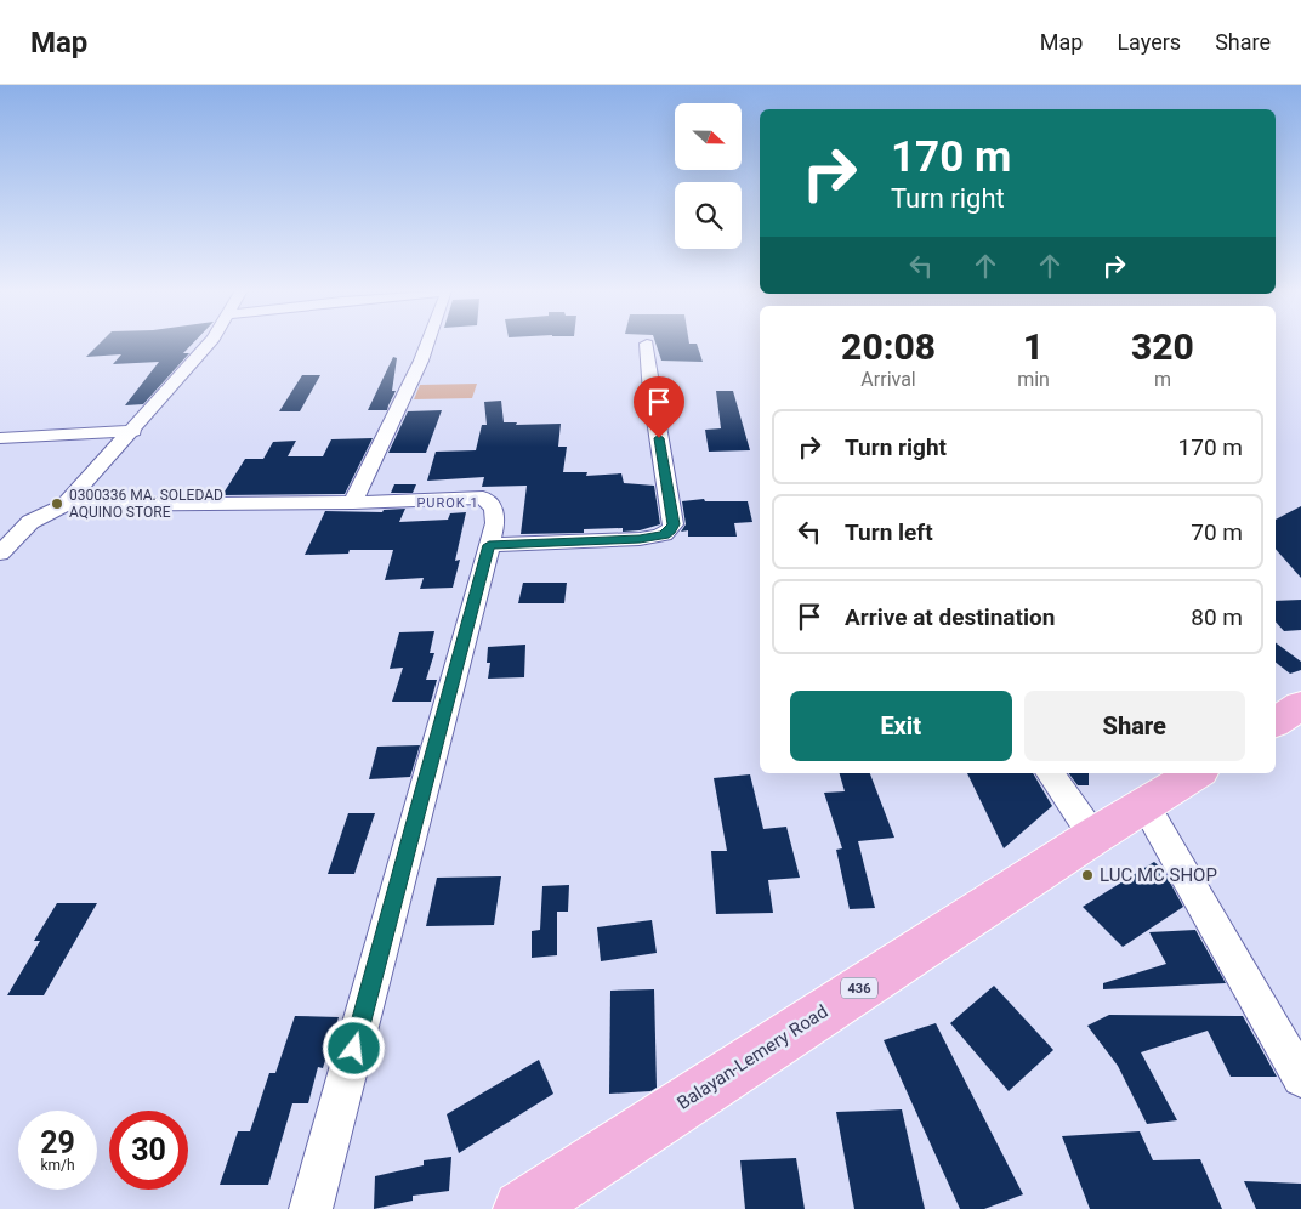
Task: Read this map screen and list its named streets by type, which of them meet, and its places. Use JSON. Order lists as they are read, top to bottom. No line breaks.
{"streets":{"main road":["436","Balayan-Lemery Road"]},"districts":["PUROK 1"],"places":["0300336 MA. SOLEDAD AQUINO STORE","LUC MC SHOP"],"north":"right","page":{"header":"Map","nav":["Map","Layers","Share"],"turn":["170 m","Turn right"],"eta":["20:08","Arrival","1","min","320","m"],"list":[{"name":"Turn right","value":"170 m"},{"name":"Turn left","value":"70 m"},{"name":"Arrive at destination","value":"80 m"}],"buttons":["Exit","Share"],"speed":"29 km/h","limit":"30"}}
